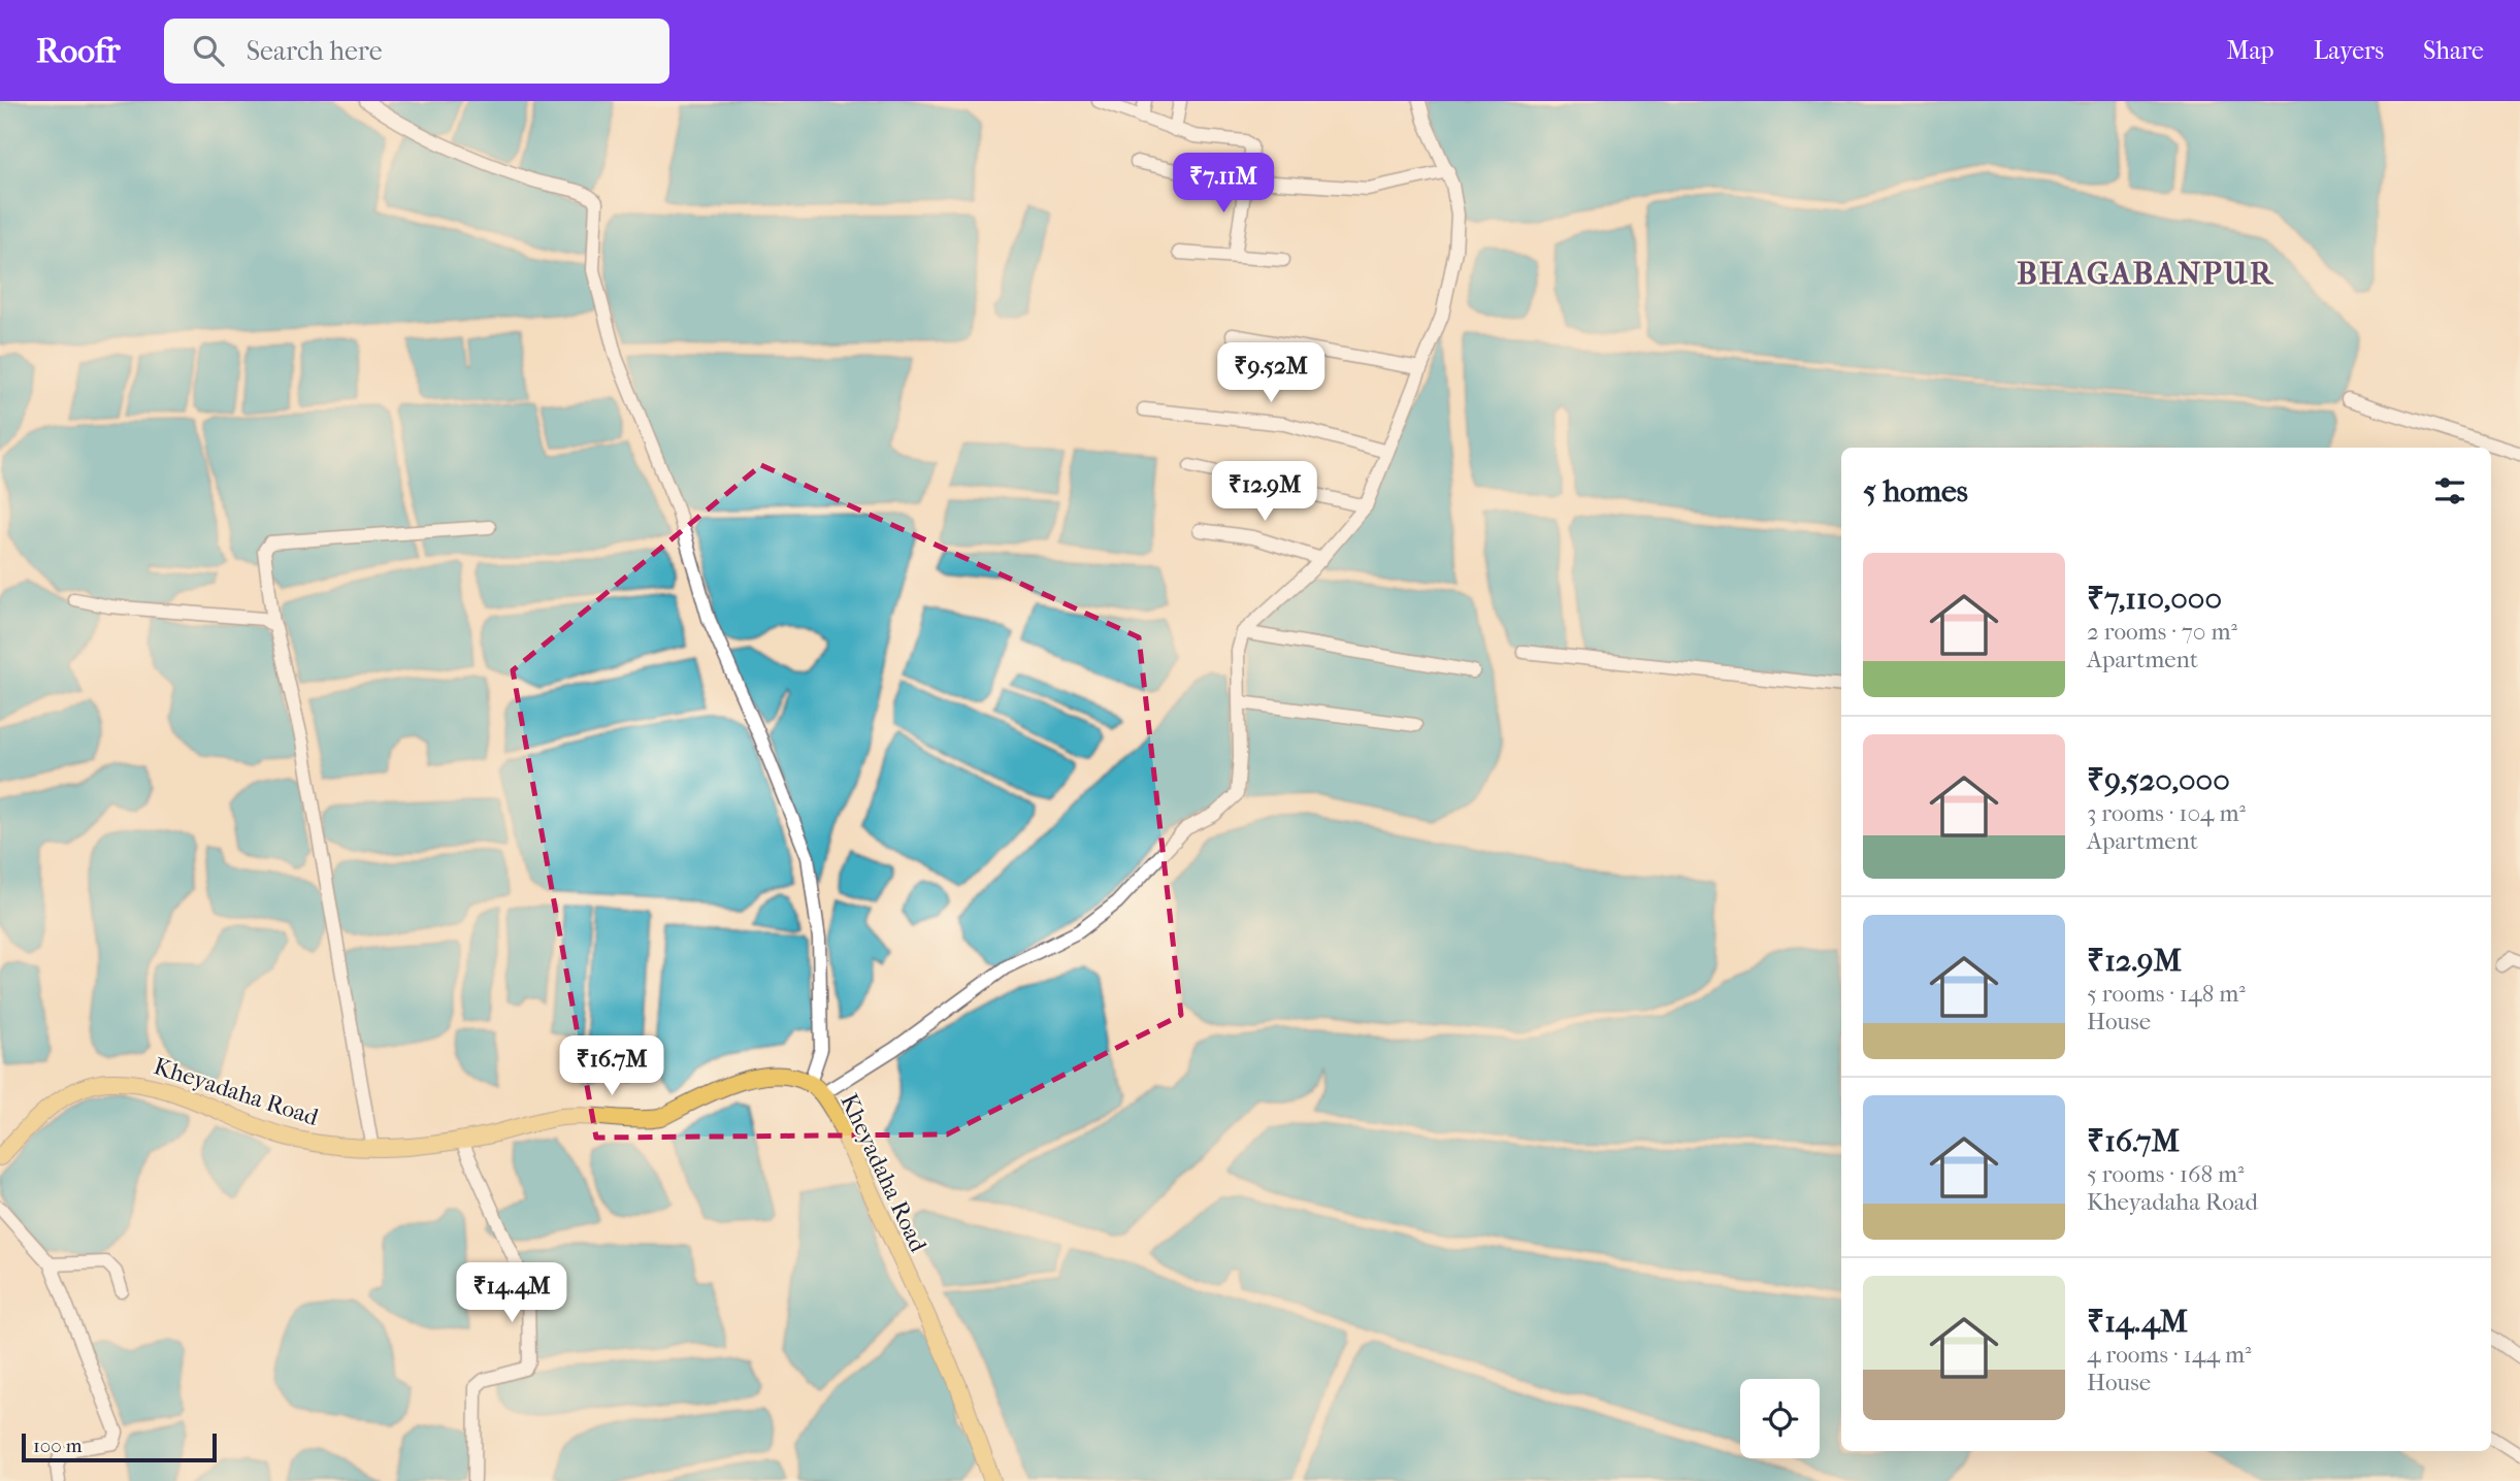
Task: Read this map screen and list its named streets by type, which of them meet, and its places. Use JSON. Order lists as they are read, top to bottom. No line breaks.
{"streets":{"main road":["Kheyadaha Road"]},"districts":["BHAGABANPUR"],"scale_bar":"100 m","page":{"header":"Roofr","search":"Search here","nav":["Map","Layers","Share"],"price":["₹7.11M","₹9.52M","₹12.9M","₹16.7M","₹14.4M"],"heading":"5 homes","list":[{"name":"₹7,110,000","note":"2 rooms · 70 m² · Apartment"},{"name":"₹9,520,000","note":"3 rooms · 104 m² · Apartment"},{"name":"₹12.9M","note":"5 rooms · 148 m² · House"},{"name":"₹16.7M","note":"5 rooms · 168 m² · Kheyadaha Road"},{"name":"₹14.4M","note":"4 rooms · 144 m² · House"}],"scale":"100 m"}}
